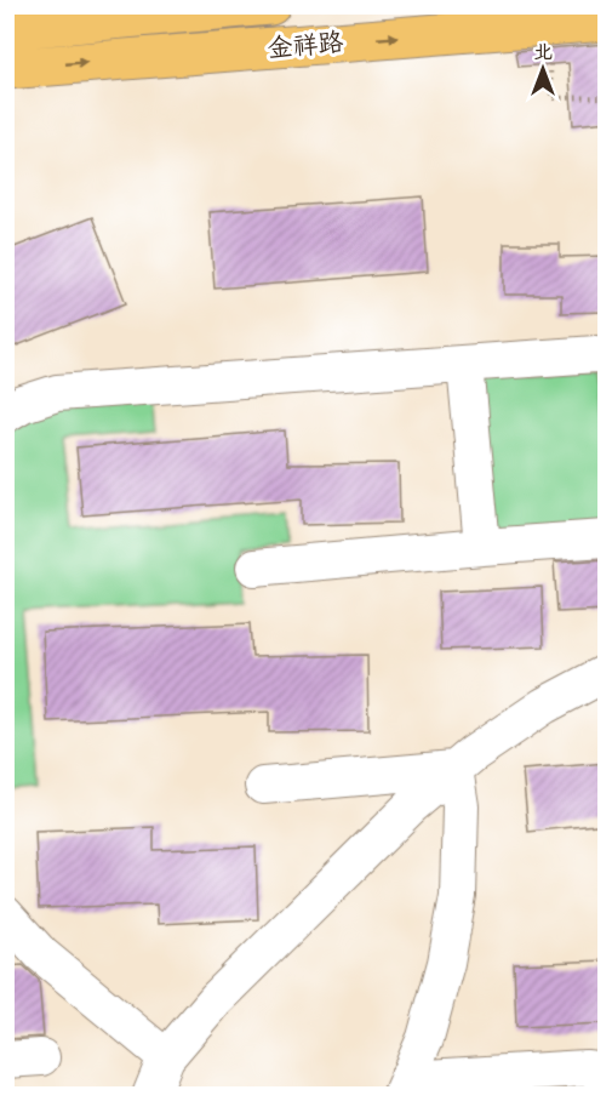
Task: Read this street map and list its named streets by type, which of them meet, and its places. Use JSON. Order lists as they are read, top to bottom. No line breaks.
{"streets":{"main road":["金祥路"]},"north":"top"}
